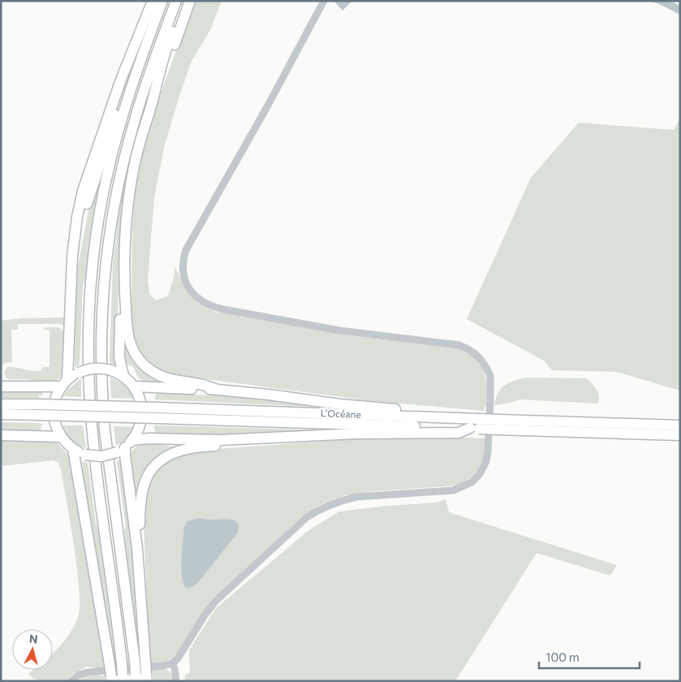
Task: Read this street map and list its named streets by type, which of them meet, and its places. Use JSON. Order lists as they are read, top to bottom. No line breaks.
{"streets":{"highway":["L’Océane"]},"scale_bar":"100 m","north":"top"}
